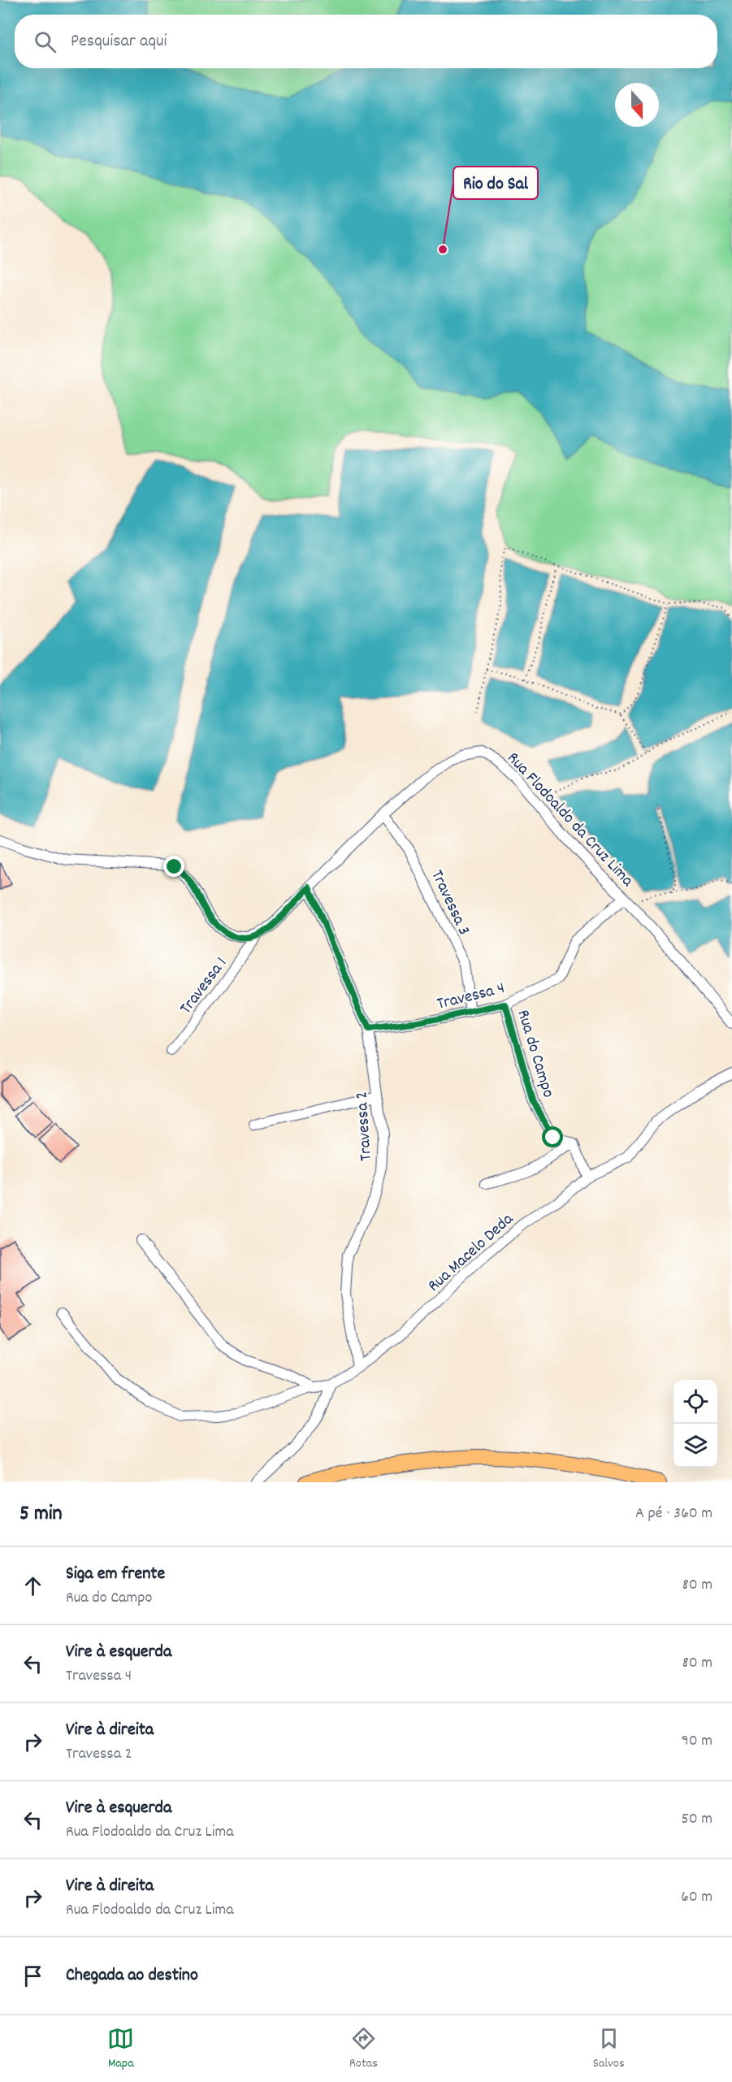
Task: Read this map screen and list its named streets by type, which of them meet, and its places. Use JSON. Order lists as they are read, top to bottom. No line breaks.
{"streets":{"street":["Rua Flodoaldo da Cruz Lima","Travessa 3","Travessa 1","Travessa 4","Rua do Campo","Travessa 2","Rua Macelo Deda"]},"crossings":[["Rua Flodoaldo da Cruz Lima","Travessa 3"],["Rua Flodoaldo da Cruz Lima","Travessa 1"],["Rua Flodoaldo da Cruz Lima","Travessa 4"],["Rua Flodoaldo da Cruz Lima","Travessa 2"],["Travessa 3","Travessa 4"],["Travessa 4","Rua do Campo"],["Travessa 4","Travessa 2"],["Travessa 2","Rua Macelo Deda"]],"places":["Rio do Sal"],"north":"bottom","page":{"search":"Pesquisar aqui","heading":["5 min","A pé · 360 m"],"list":[["Siga em frente","Rua do Campo","80 m"],["Vire à esquerda","Travessa 4","80 m"],["Vire à direita","Travessa 2","90 m"],["Vire à esquerda","Rua Flodoaldo da Cruz Lima","50 m"],["Vire à direita","Rua Flodoaldo da Cruz Lima","60 m"],"Chegada ao destino"],"nav":["Mapa","Rotas","Salvos"]}}
